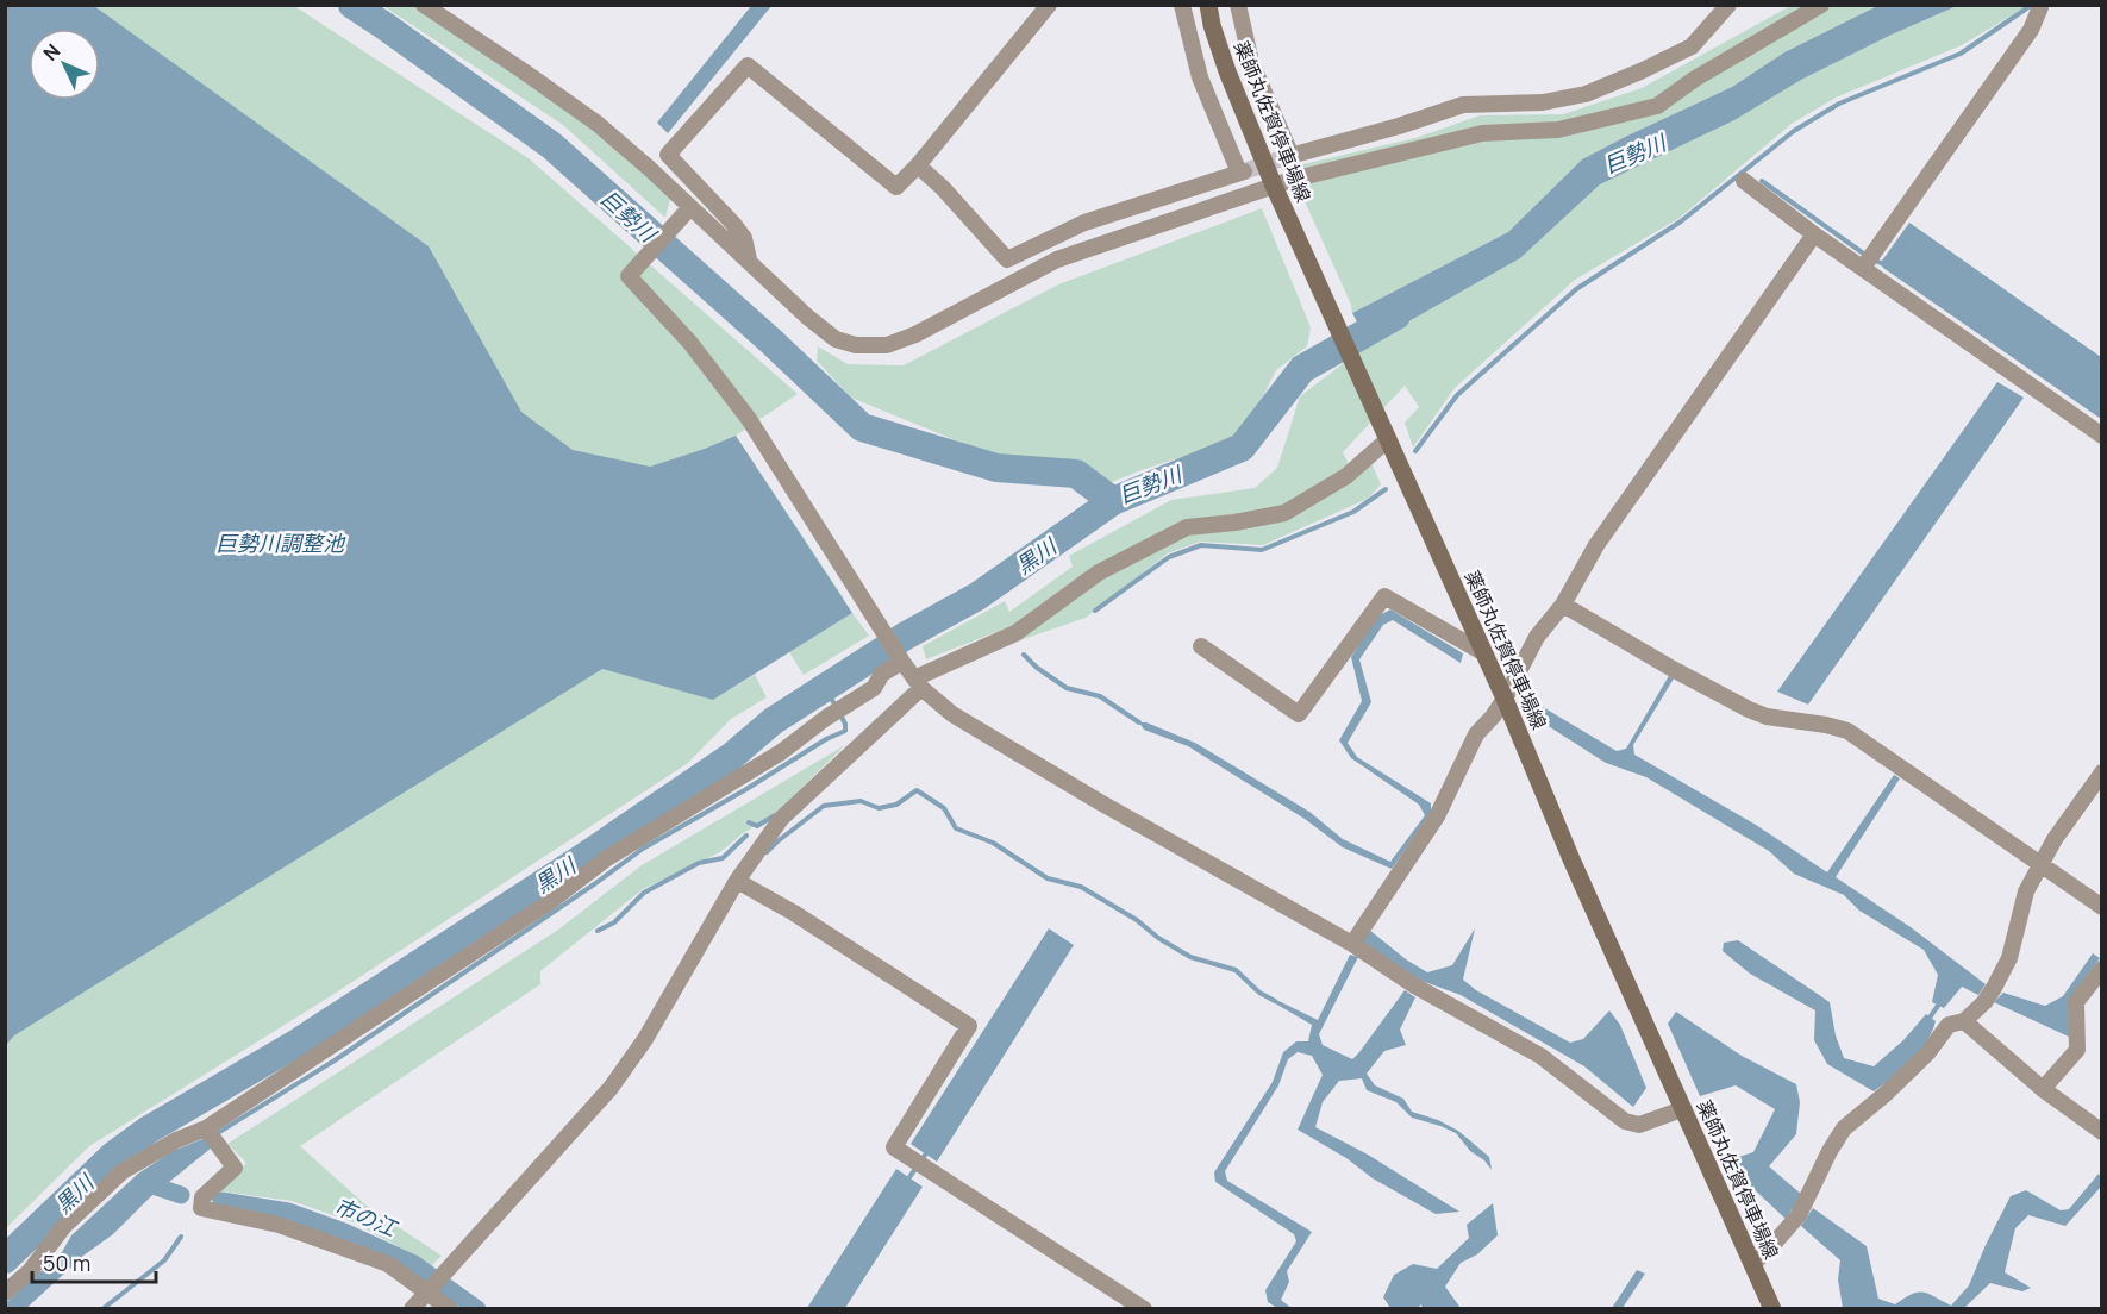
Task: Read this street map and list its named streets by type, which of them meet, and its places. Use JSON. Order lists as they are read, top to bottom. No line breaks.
{"streets":{"main road":["薬師丸佐賀停車場線"]},"water":["巨勢川","巨勢川調整池","黒川","市の江"],"scale_bar":"50 m","north":"top left"}
